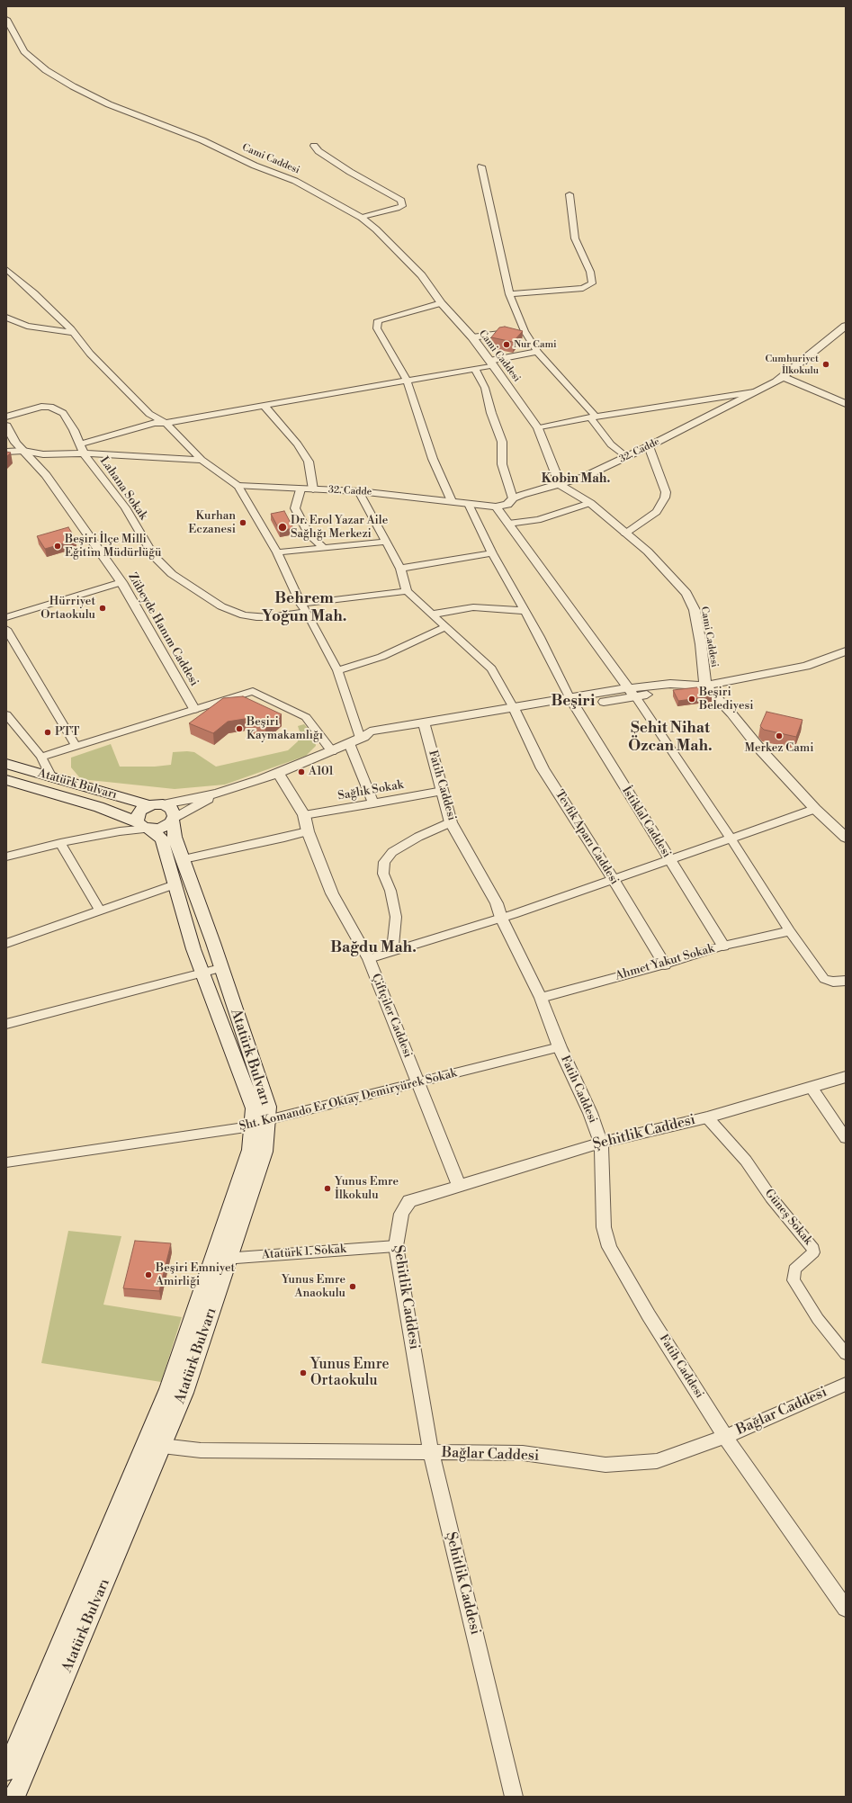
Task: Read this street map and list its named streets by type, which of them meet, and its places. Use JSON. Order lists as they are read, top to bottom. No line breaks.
{"streets":{"main road":["Atatürk Bulvarı"],"street":["Cami Caddesi","32. Cadde","Lahana Sokak","Zübeyde Hanım Caddesi","Fatih Caddesi","Sağlık Sokak","İstiklal Caddesi","Tevfik Aparı Caddesi","Ahmet Yakut Sokak","Çiftçiler Caddesi","Şht. Komando Er Oktay Demiryürek Sokak","Şehitlik Caddesi","Güneş Sokak","Atatürk 1. Sokak","Bağlar Caddesi"]},"crossings":[["Cami Caddesi","32. Cadde"],["Atatürk Bulvarı","Şht. Komando Er Oktay Demiryürek Sokak"],["Atatürk Bulvarı","Atatürk 1. Sokak"],["Atatürk Bulvarı","Bağlar Caddesi"],["Fatih Caddesi","Sağlık Sokak"],["Fatih Caddesi","Ahmet Yakut Sokak"],["Fatih Caddesi","Şht. Komando Er Oktay Demiryürek Sokak"],["Fatih Caddesi","Şehitlik Caddesi"],["Fatih Caddesi","Bağlar Caddesi"],["Sağlık Sokak","Çiftçiler Caddesi"],["İstiklal Caddesi","Ahmet Yakut Sokak"],["Tevfik Aparı Caddesi","Ahmet Yakut Sokak"],["Çiftçiler Caddesi","Şht. Komando Er Oktay Demiryürek Sokak"],["Çiftçiler Caddesi","Şehitlik Caddesi"],["Şehitlik Caddesi","Güneş Sokak"],["Şehitlik Caddesi","Atatürk 1. Sokak"],["Şehitlik Caddesi","Bağlar Caddesi"]],"districts":["Kobin Mah.","Behrem Yoğun Mah.","Beşiri","Şehit Nihat Özcan Mah.","Bağdu Mah."],"places":["Nur Cami","Cumhuriyet İlkokulu","Kurhan Eczanesi","Dr. Erol Yazar Aile Sağlığı Merkezi","Beşiri İlçe Milli Eğitim Müdürlüğü","Hürriyet Ortaokulu","Beşiri Belediyesi","Beşiri Kaymakamlığı","PTT","Merkez Cami","A101","Yunus Emre İlkokulu","Beşiri Emniyet Amirliği","Yunus Emre Anaokulu","Yunus Emre Ortaokulu"]}
